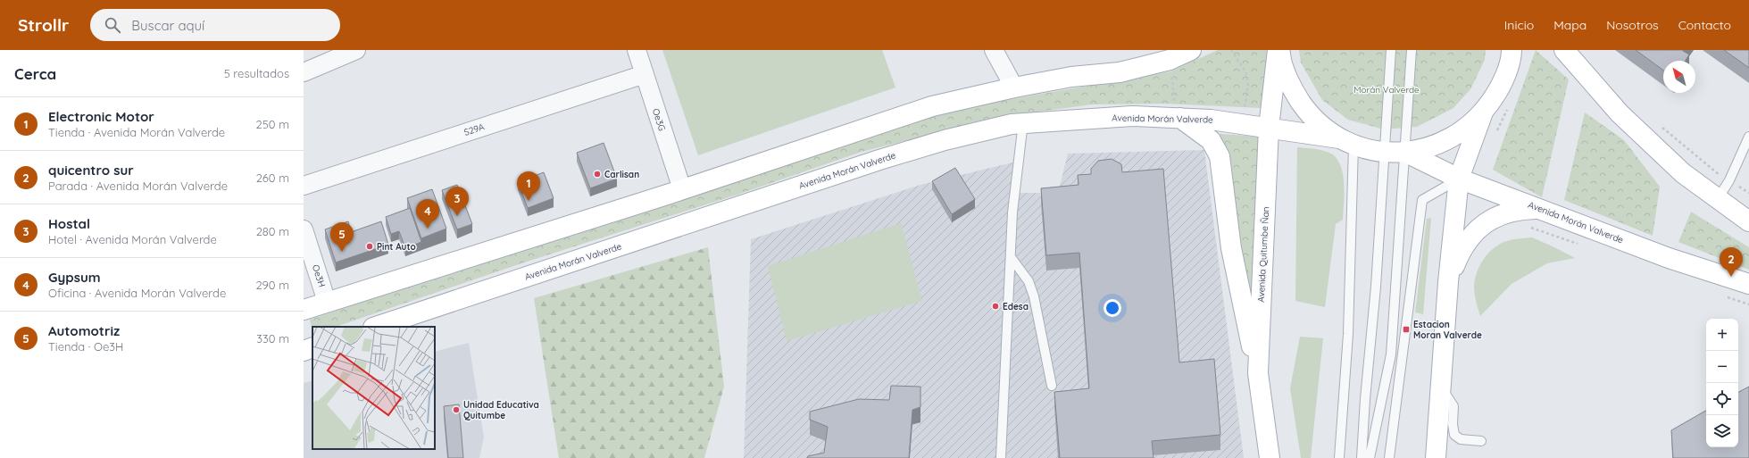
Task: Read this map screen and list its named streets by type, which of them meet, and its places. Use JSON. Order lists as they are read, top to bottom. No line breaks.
{"streets":{"main road":["Avenida Morán Valverde","Avenida Quitumbe Ñan"],"street":["Oe3G","S29A","Oe3H"]},"crossings":[["Avenida Morán Valverde","Avenida Quitumbe Ñan"],["Oe3G","S29A"]],"parks":["Morán Valverde"],"places":{"other":["Carlisan","Pint Auto","Edesa","Unidad Educativa Quitumbe"],"transit":["Estacion Moran Valverde"]},"north":"top left","page":{"header":"Strollr","search":"Buscar aquí","nav":["Inicio","Mapa","Nosotros","Contacto"],"heading":["Cerca","5 resultados"],"list":[{"mark":"1","name":"Electronic Motor","note":"Tienda · Avenida Morán Valverde","value":"250 m"},{"mark":"2","name":"quicentro sur","note":"Parada · Avenida Morán Valverde","value":"260 m"},{"mark":"3","name":"Hostal","note":"Hotel · Avenida Morán Valverde","value":"280 m"},{"mark":"4","name":"Gypsum","note":"Oficina · Avenida Morán Valverde","value":"290 m"},{"mark":"5","name":"Automotriz","note":"Tienda · Oe3H","value":"330 m"}],"pins":["1","3","4","5","2"],"map_buttons":["+","−"]}}
